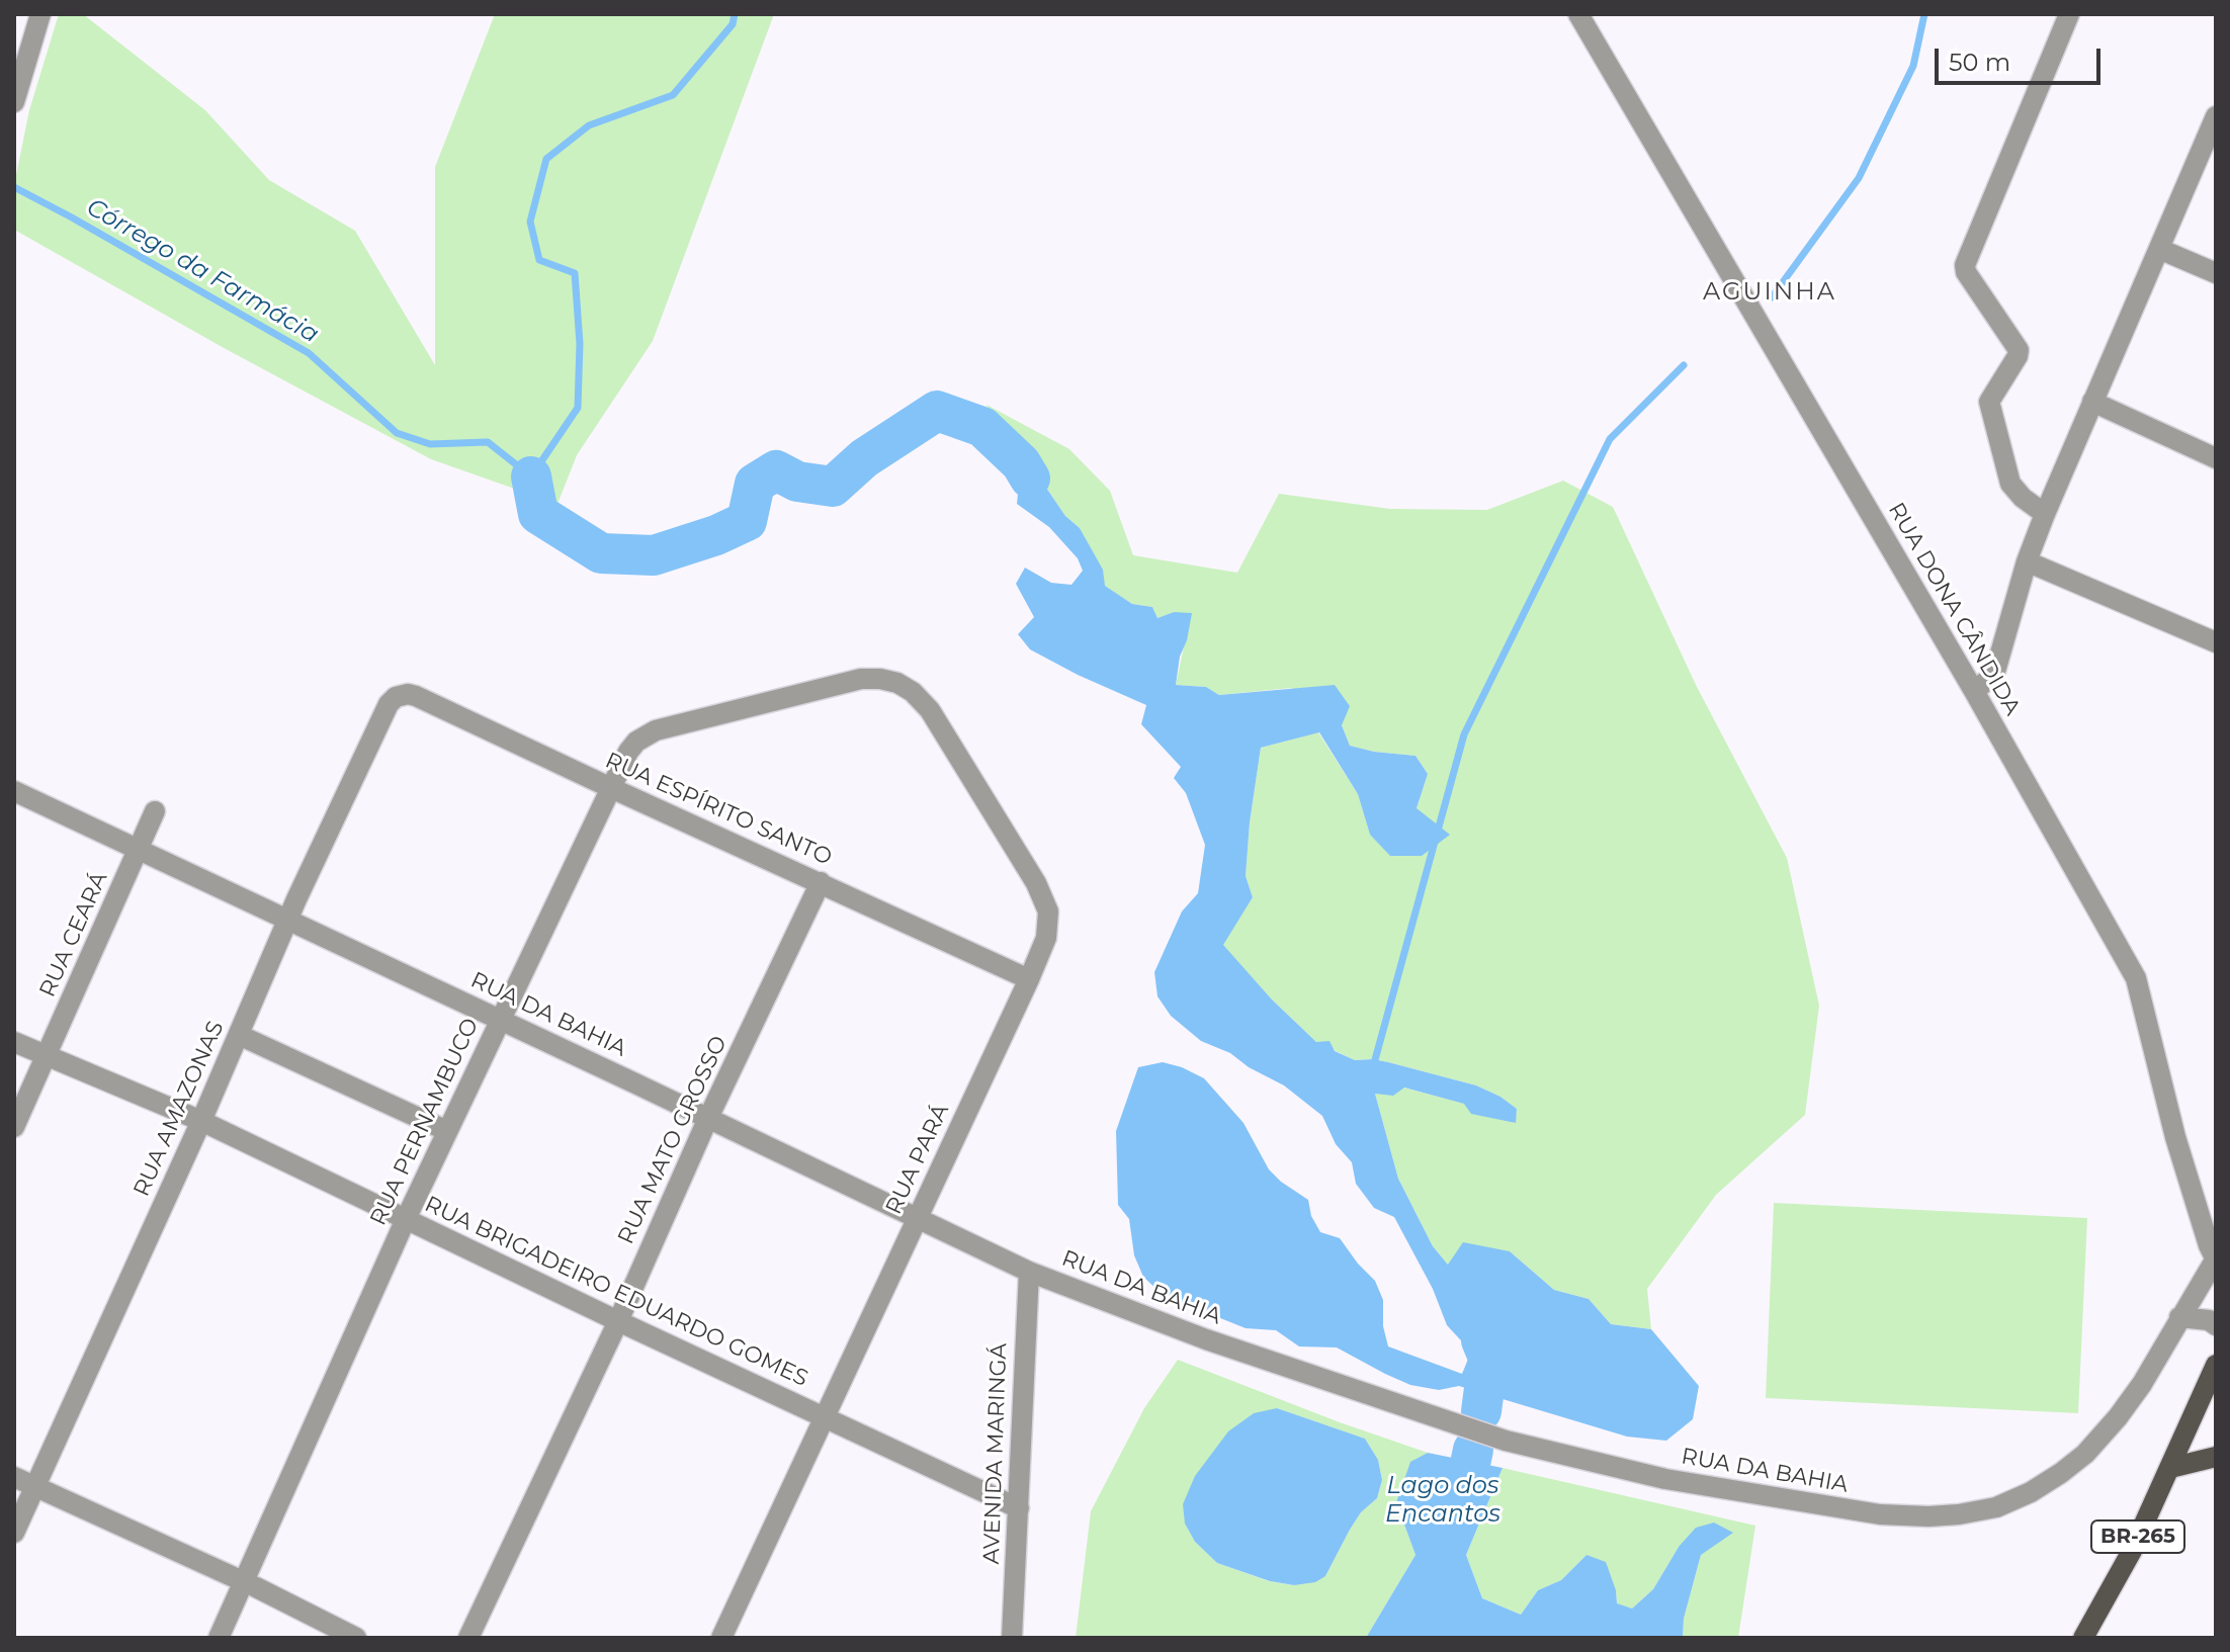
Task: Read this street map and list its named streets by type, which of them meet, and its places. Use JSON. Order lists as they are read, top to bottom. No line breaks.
{"streets":{"main road":["BR-265"],"street":["RUA DONA CÂNDIDA","RUA ESPÍRITO SANTO","RUA CEARÁ","RUA DA BAHIA","RUA AMAZONAS","RUA PERNAMBUCO","RUA MATO GROSSO","RUA PARÁ","RUA BRIGADEIRO EDUARDO GOMES","AVENIDA MARINGÁ"]},"crossings":[["RUA DONA CÂNDIDA","RUA DA BAHIA"],["RUA ESPÍRITO SANTO","RUA AMAZONAS"],["RUA ESPÍRITO SANTO","RUA PERNAMBUCO"],["RUA ESPÍRITO SANTO","RUA MATO GROSSO"],["RUA ESPÍRITO SANTO","RUA PARÁ"],["RUA CEARÁ","RUA DA BAHIA"],["RUA CEARÁ","RUA BRIGADEIRO EDUARDO GOMES"],["RUA DA BAHIA","RUA AMAZONAS"],["RUA DA BAHIA","RUA PERNAMBUCO"],["RUA DA BAHIA","RUA MATO GROSSO"],["RUA DA BAHIA","RUA PARÁ"],["RUA DA BAHIA","AVENIDA MARINGÁ"],["RUA AMAZONAS","RUA BRIGADEIRO EDUARDO GOMES"],["RUA PERNAMBUCO","RUA PARÁ"],["RUA PERNAMBUCO","RUA BRIGADEIRO EDUARDO GOMES"],["RUA MATO GROSSO","RUA BRIGADEIRO EDUARDO GOMES"],["RUA PARÁ","RUA BRIGADEIRO EDUARDO GOMES"],["RUA BRIGADEIRO EDUARDO GOMES","AVENIDA MARINGÁ"]],"districts":["AGUINHA"],"water":["Córrego da Farmácia","Lago dos Encantos"],"scale_bar":"50 m"}
